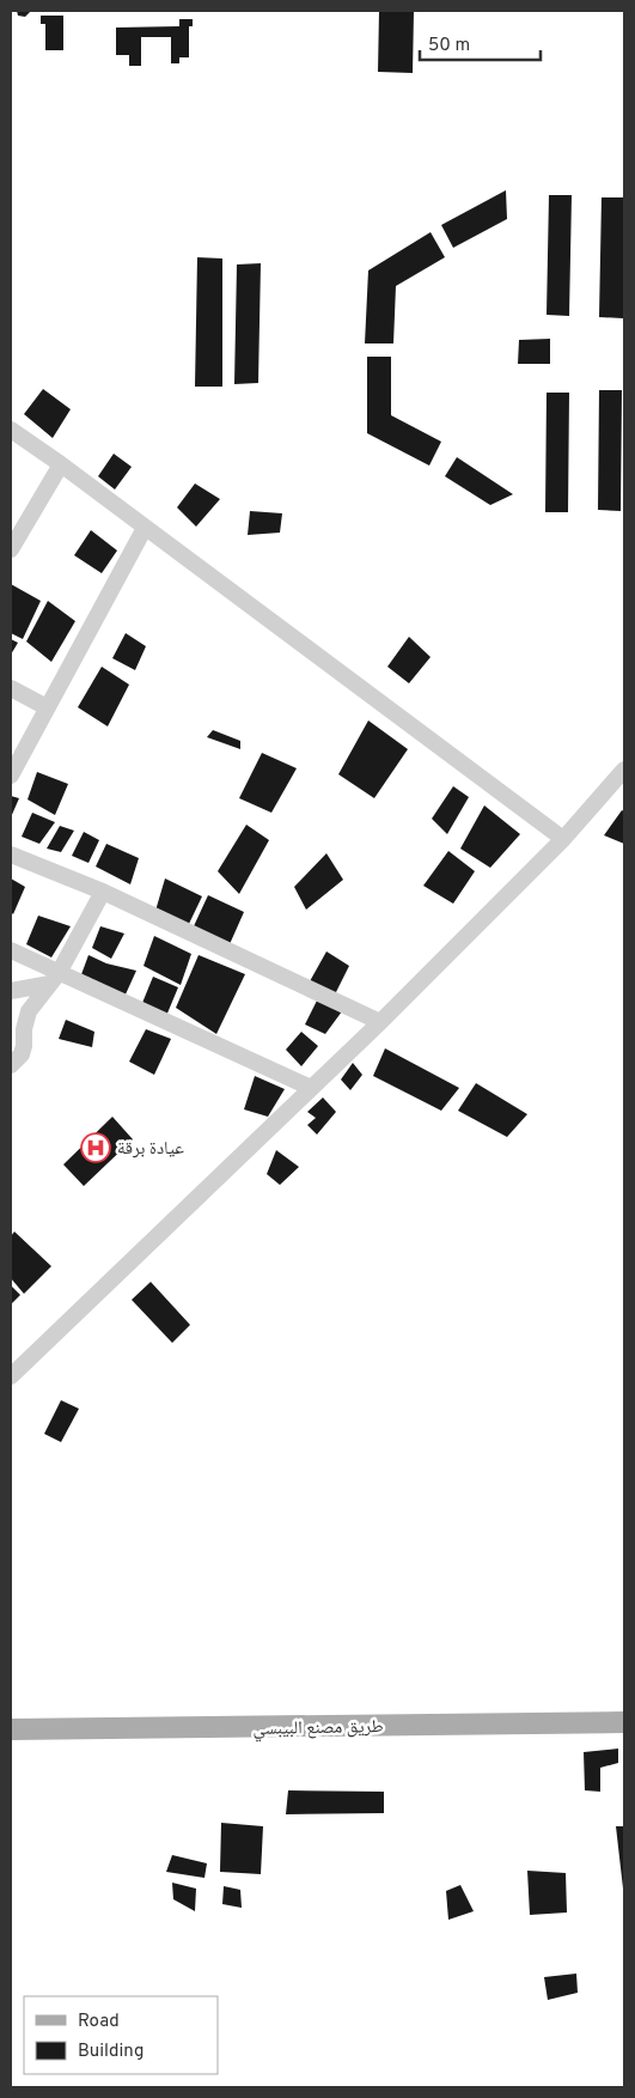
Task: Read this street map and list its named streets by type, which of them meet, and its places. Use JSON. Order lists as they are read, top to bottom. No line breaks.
{"streets":{"main road":["طريق مصنع البيبسي"]},"places":{"hospital":["عيادة برقة"]},"legend":["Road","Building"],"scale_bar":"50 m"}
